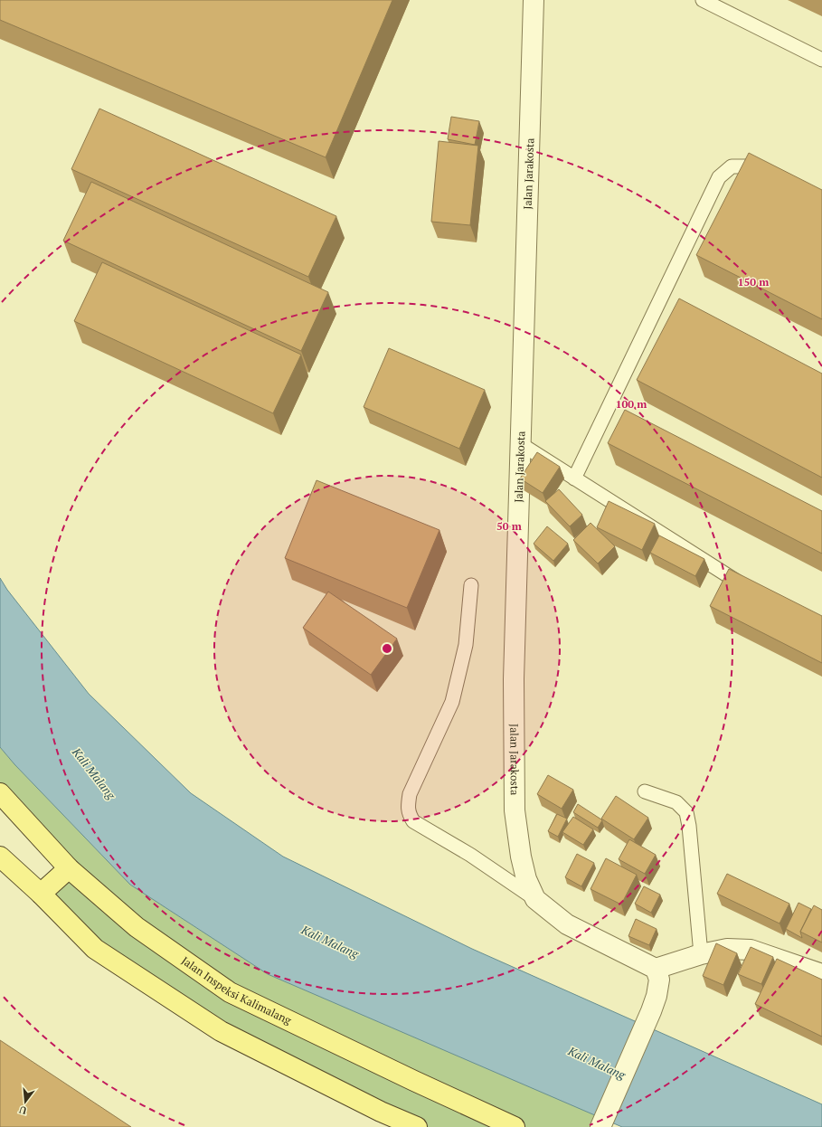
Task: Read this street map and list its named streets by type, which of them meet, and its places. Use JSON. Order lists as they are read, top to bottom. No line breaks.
{"streets":{"main road":["Jalan Inspeksi Kalimalang"],"street":["Jalan Jarakosta"]},"water":["Kali Malang"],"north":"bottom","rings":["150 m","100 m","50 m"]}
